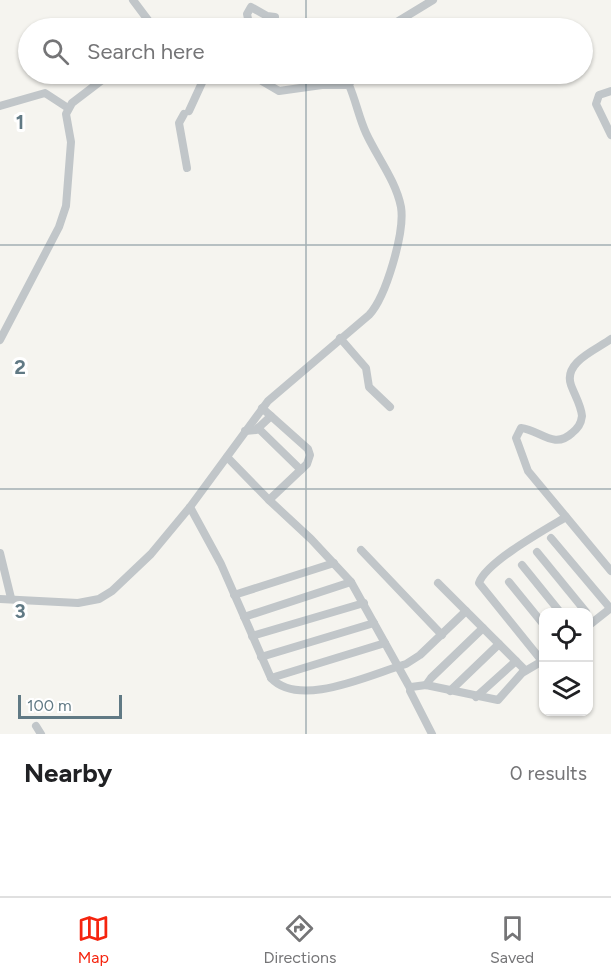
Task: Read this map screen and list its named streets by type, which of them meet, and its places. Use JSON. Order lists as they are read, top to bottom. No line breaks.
{"scale_bar":"100 m","page":{"search":"Search here","scale":"100 m","heading":["Nearby","0 results"],"nav":["Map","Directions","Saved"]},"grid":{"rows":["1","2","3"]}}
